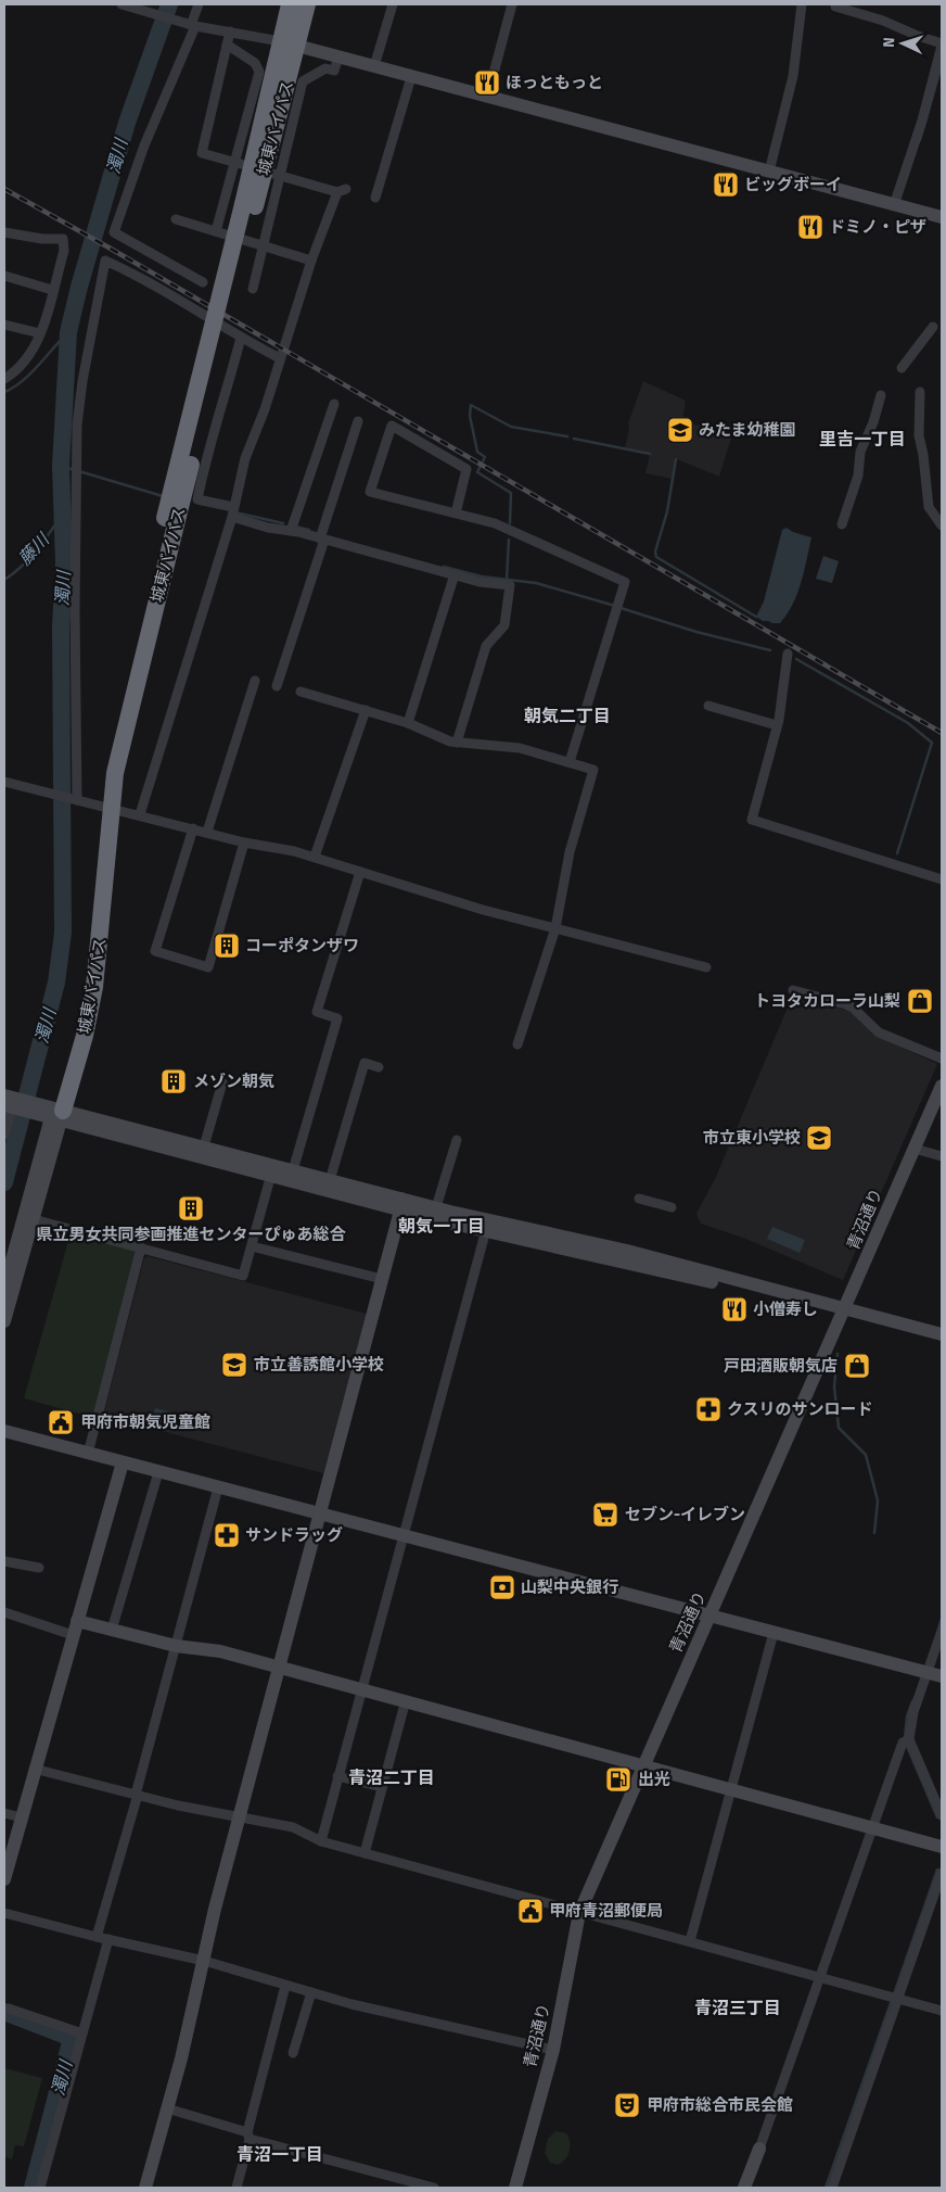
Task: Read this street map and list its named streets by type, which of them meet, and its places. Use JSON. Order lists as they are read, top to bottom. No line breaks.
{"streets":{"highway":["城東バイパス"],"street":["青沼通り"]},"districts":["里吉一丁目","朝気二丁目","朝気一丁目","青沼二丁目","青沼三丁目","青沼一丁目"],"water":["濁川","藤川"],"places":{"restaurant":["ほっともっと","ビッグボーイ","ドミノ・ピザ","小僧寿し"],"school or university":["みたま幼稚園","市立東小学校","市立善誘館小学校"],"building":["コーポタンザワ","メゾン朝気","県立男女共同参画推進センターぴゅあ総合"],"shop":["トヨタカローラ山梨","戸田酒販朝気店"],"pharmacy":["クスリのサンロード","サンドラッグ"],"public building":["甲府市朝気児童館","甲府青沼郵便局"],"supermarket":["セブン-イレブン"],"bank":["山梨中央銀行"],"fuel station":["出光"],"theatre":["甲府市総合市民会館"]},"north":"left"}
